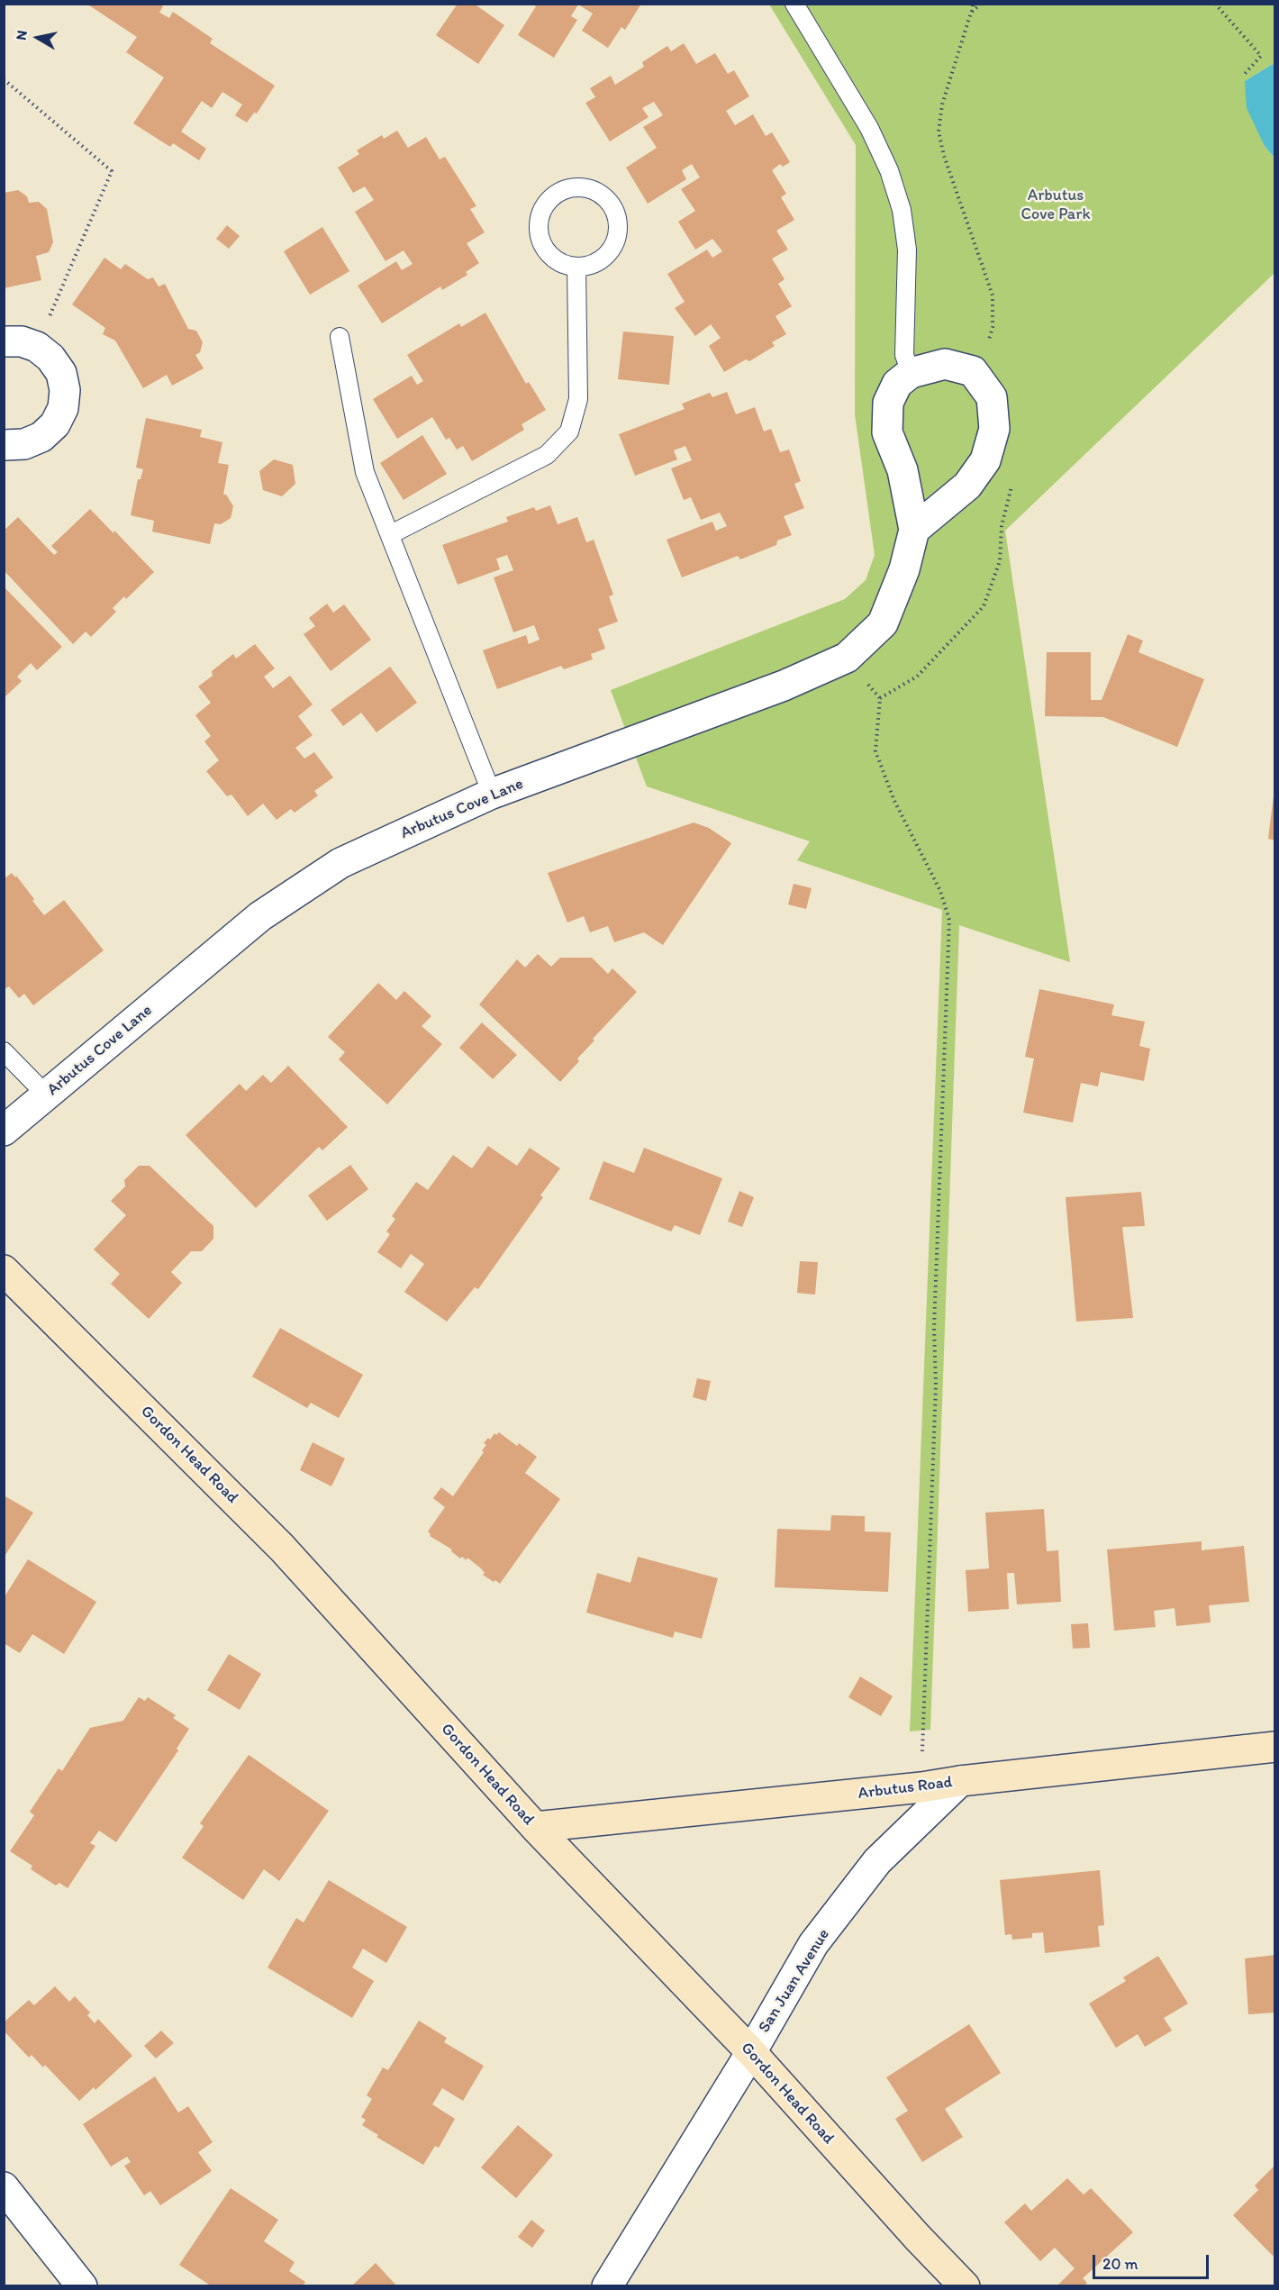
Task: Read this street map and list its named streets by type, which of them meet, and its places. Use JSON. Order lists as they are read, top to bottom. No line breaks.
{"streets":{"main road":["Gordon Head Road","Arbutus Road"],"street":["Arbutus Cove Lane","San Juan Avenue"]},"crossings":[["Gordon Head Road","Arbutus Road"],["Gordon Head Road","San Juan Avenue"],["Arbutus Road","San Juan Avenue"]],"parks":["Arbutus Cove Park"],"scale_bar":"20 m","north":"left"}
